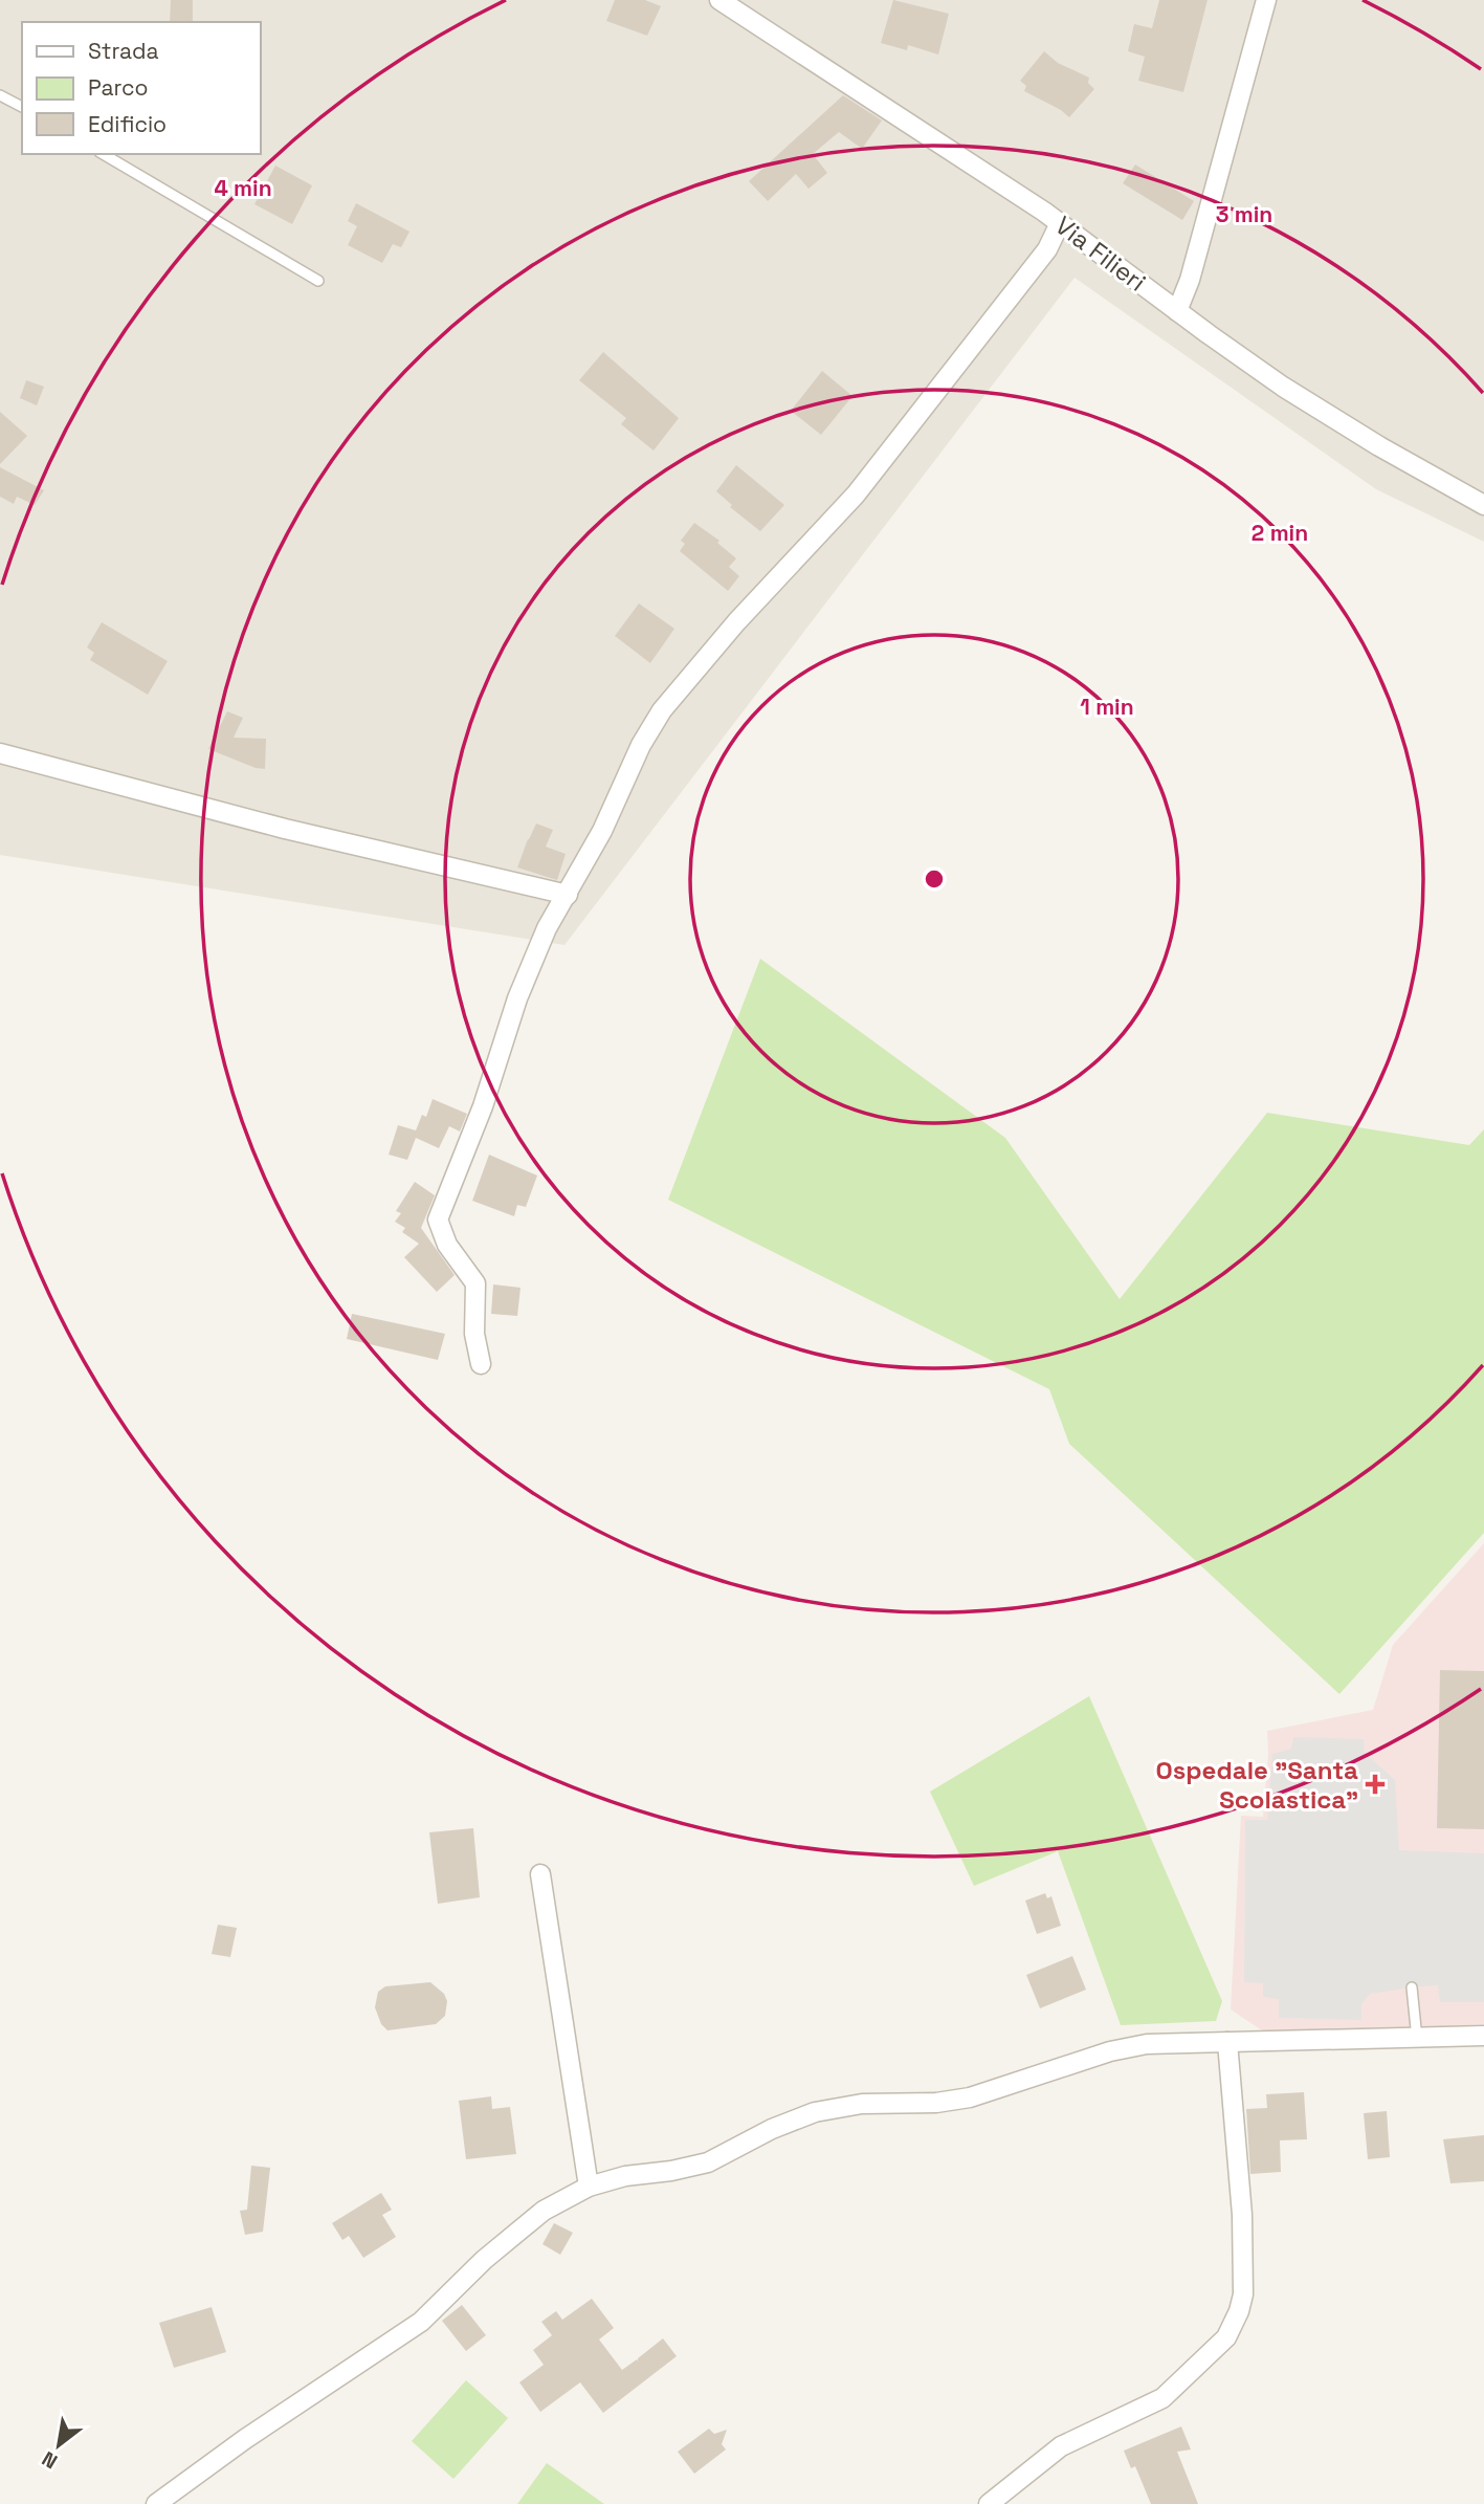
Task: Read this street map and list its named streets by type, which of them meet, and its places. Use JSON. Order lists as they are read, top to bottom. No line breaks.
{"streets":{"street":["Via Filieri"]},"places":{"health":["Ospedale \"Santa Scolastica\""]},"legend":["Strada","Parco","Edificio"],"north":"bottom left","rings":["4 min","3 min","2 min","1 min"]}
